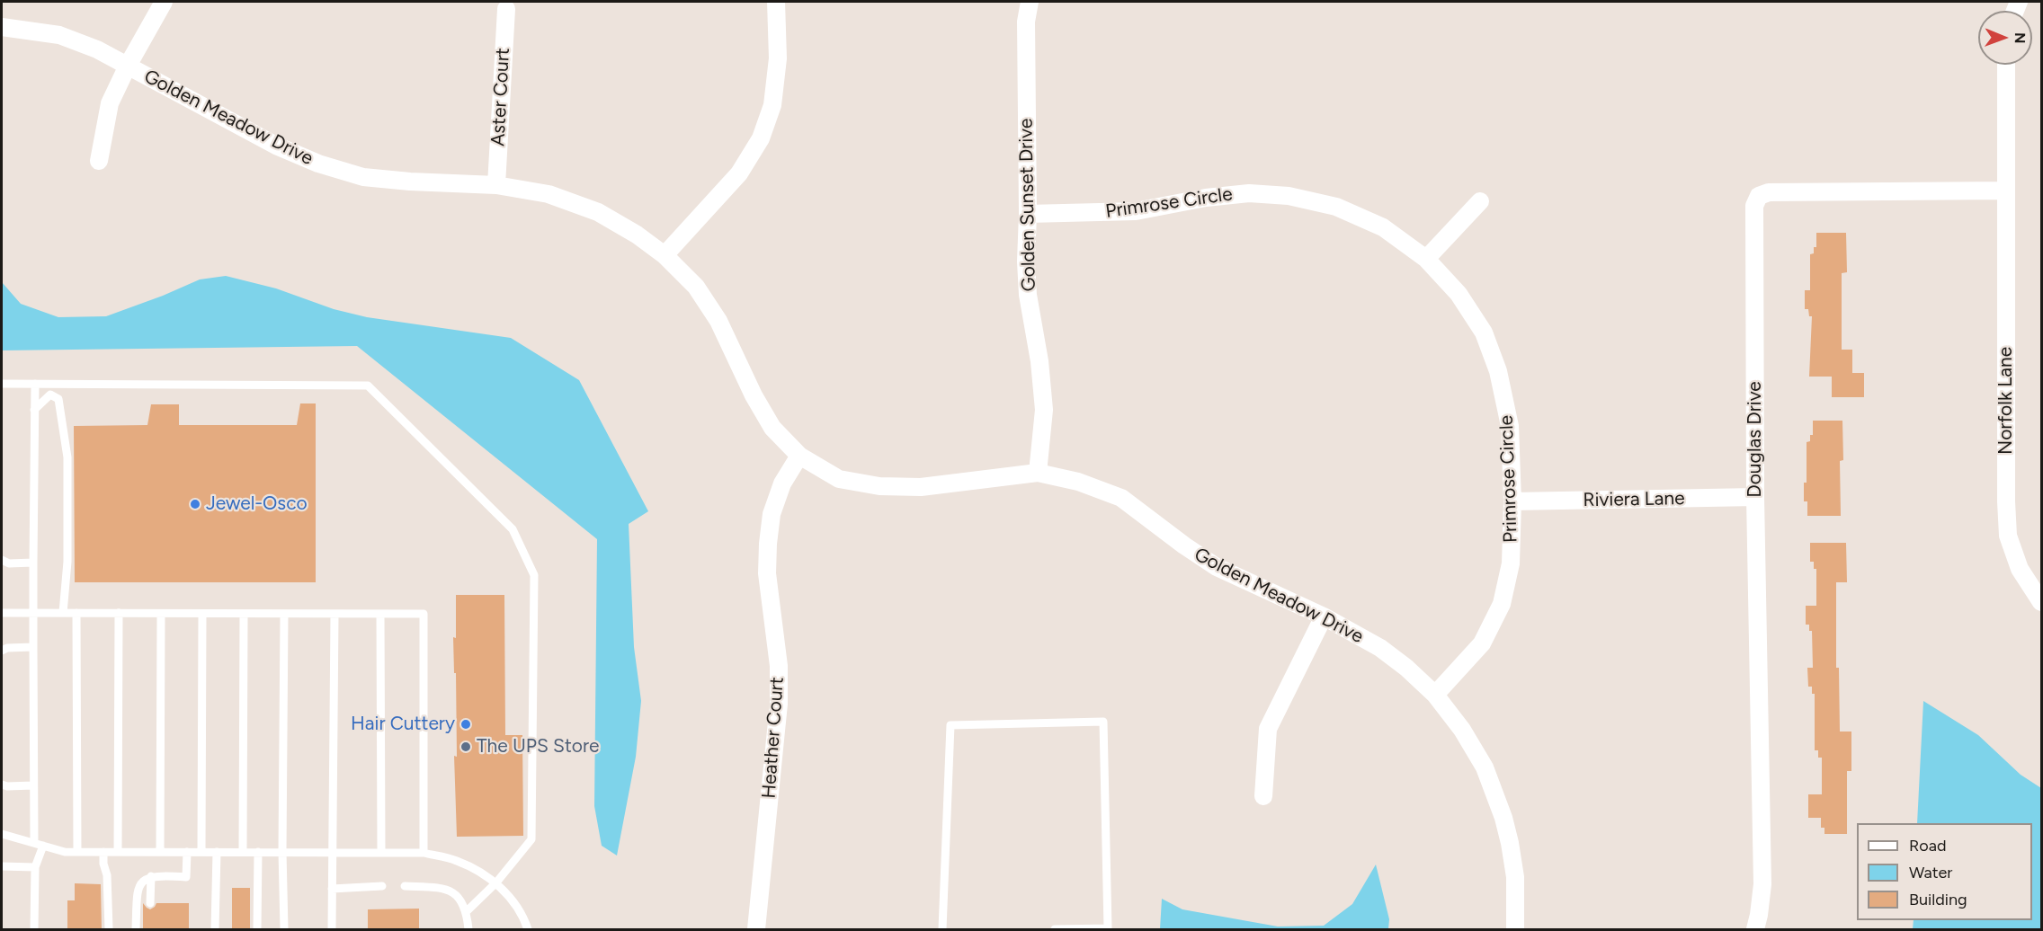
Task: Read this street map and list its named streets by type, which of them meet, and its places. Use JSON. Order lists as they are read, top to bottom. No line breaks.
{"streets":{"street":["Aster Court","Golden Meadow Drive","Primrose Circle","Golden Sunset Drive","Norfolk Lane","Douglas Drive","Riviera Lane","Heather Court"]},"crossings":[["Aster Court","Golden Meadow Drive"],["Golden Meadow Drive","Primrose Circle"],["Golden Meadow Drive","Golden Sunset Drive"],["Golden Meadow Drive","Heather Court"],["Primrose Circle","Golden Sunset Drive"],["Primrose Circle","Riviera Lane"],["Norfolk Lane","Douglas Drive"],["Douglas Drive","Riviera Lane"]],"places":["Jewel-Osco","Hair Cuttery","The UPS Store"],"legend":["Road","Water","Building"],"north":"right"}
